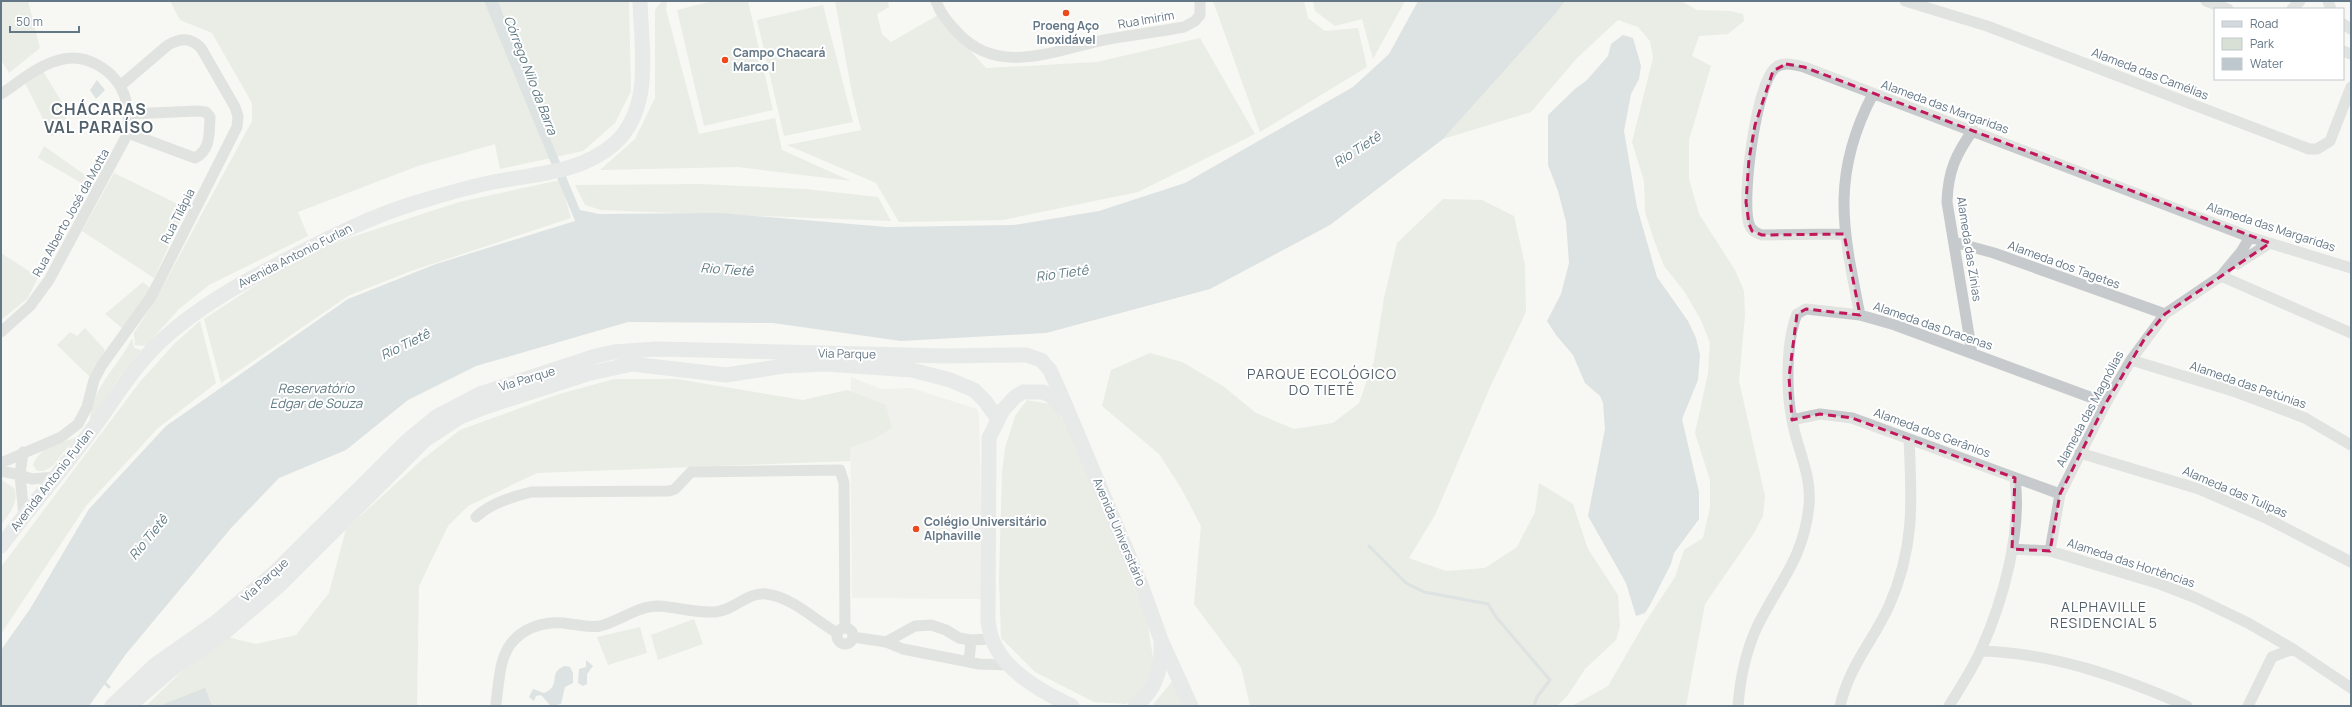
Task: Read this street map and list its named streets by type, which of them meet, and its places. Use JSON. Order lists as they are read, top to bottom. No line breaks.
{"streets":{"main road":["Avenida Antonio Furlan","Via Parque","Avenida Universitário"],"street":["Rua Imirim","Alameda das Camélias","Alameda das Margaridas","Rua Alberto José da Motta","Rua Tilápia","Alameda das Zínias","Alameda dos Tagetes","Alameda das Dracenas","Alameda das Petúnias","Alameda das Magnólias","Alameda dos Gerânios","Alameda das Tulipas","Alameda das Hortências"]},"crossings":[["Alameda das Margaridas","Alameda das Zínias"],["Alameda das Margaridas","Alameda das Magnólias"],["Rua Alberto José da Motta","Rua Tilápia"],["Alameda das Zínias","Alameda dos Tagetes"],["Alameda das Zínias","Alameda das Dracenas"],["Alameda dos Tagetes","Alameda das Magnólias"],["Alameda das Dracenas","Alameda das Magnólias"],["Alameda das Dracenas","Alameda dos Gerânios"],["Via Parque","Avenida Universitário"],["Alameda das Petúnias","Alameda das Magnólias"],["Alameda das Magnólias","Alameda dos Gerânios"],["Alameda das Magnólias","Alameda das Tulipas"],["Alameda das Magnólias","Alameda das Hortências"]],"districts":["CHÁCARAS VAL PARAÍSO","PARQUE ECOLÓGICO DO TIETÊ","ALPHAVILLE RESIDENCIAL 5"],"water":["Córrego Nilo da Barra","Rio Tietê","Reservatório Edgar de Souza"],"places":["Proeng Aço Inoxidável","Campo Chacará Marco I","Colégio Universitário Alphaville"],"legend":["Road","Park","Water"],"scale_bar":"50 m"}
